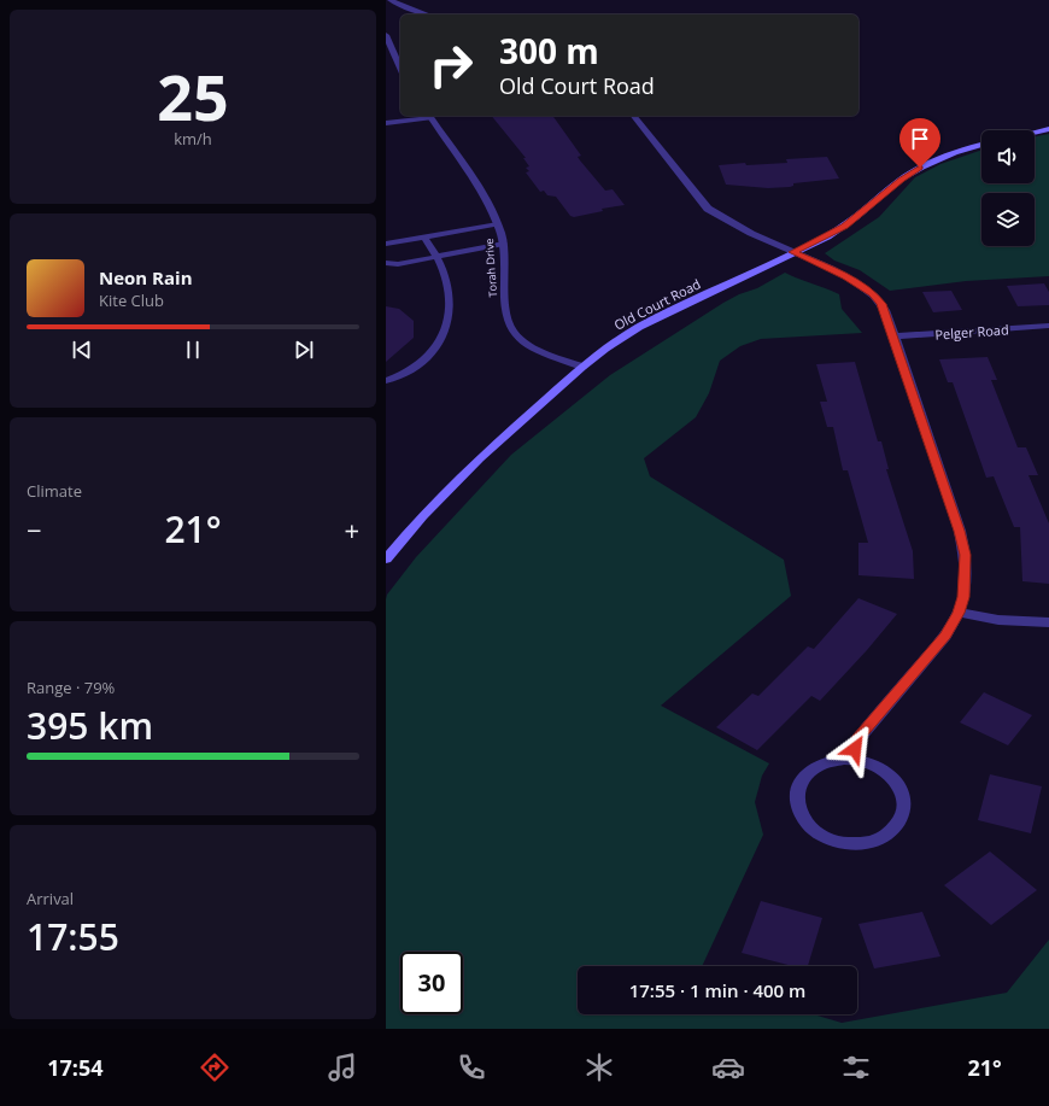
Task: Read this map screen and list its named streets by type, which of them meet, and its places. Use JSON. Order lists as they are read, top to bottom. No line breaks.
{"streets":{"main road":["Old Court Road"],"street":["Torah Drive","Pelger Road"]},"crossings":[["Torah Drive","Old Court Road"]],"page":{"tile":[["25","km/h"],"Climate",["Range · 79%","395 km"],["Arrival","17:55"]],"turn":["300 m","Old Court Road"],"song":["Neon Rain","Kite Club"],"heat":["−","21°","+"],"limit":"30","trip":"17:55 · 1 min · 400 m","tabs":["17:54","21°"]}}
